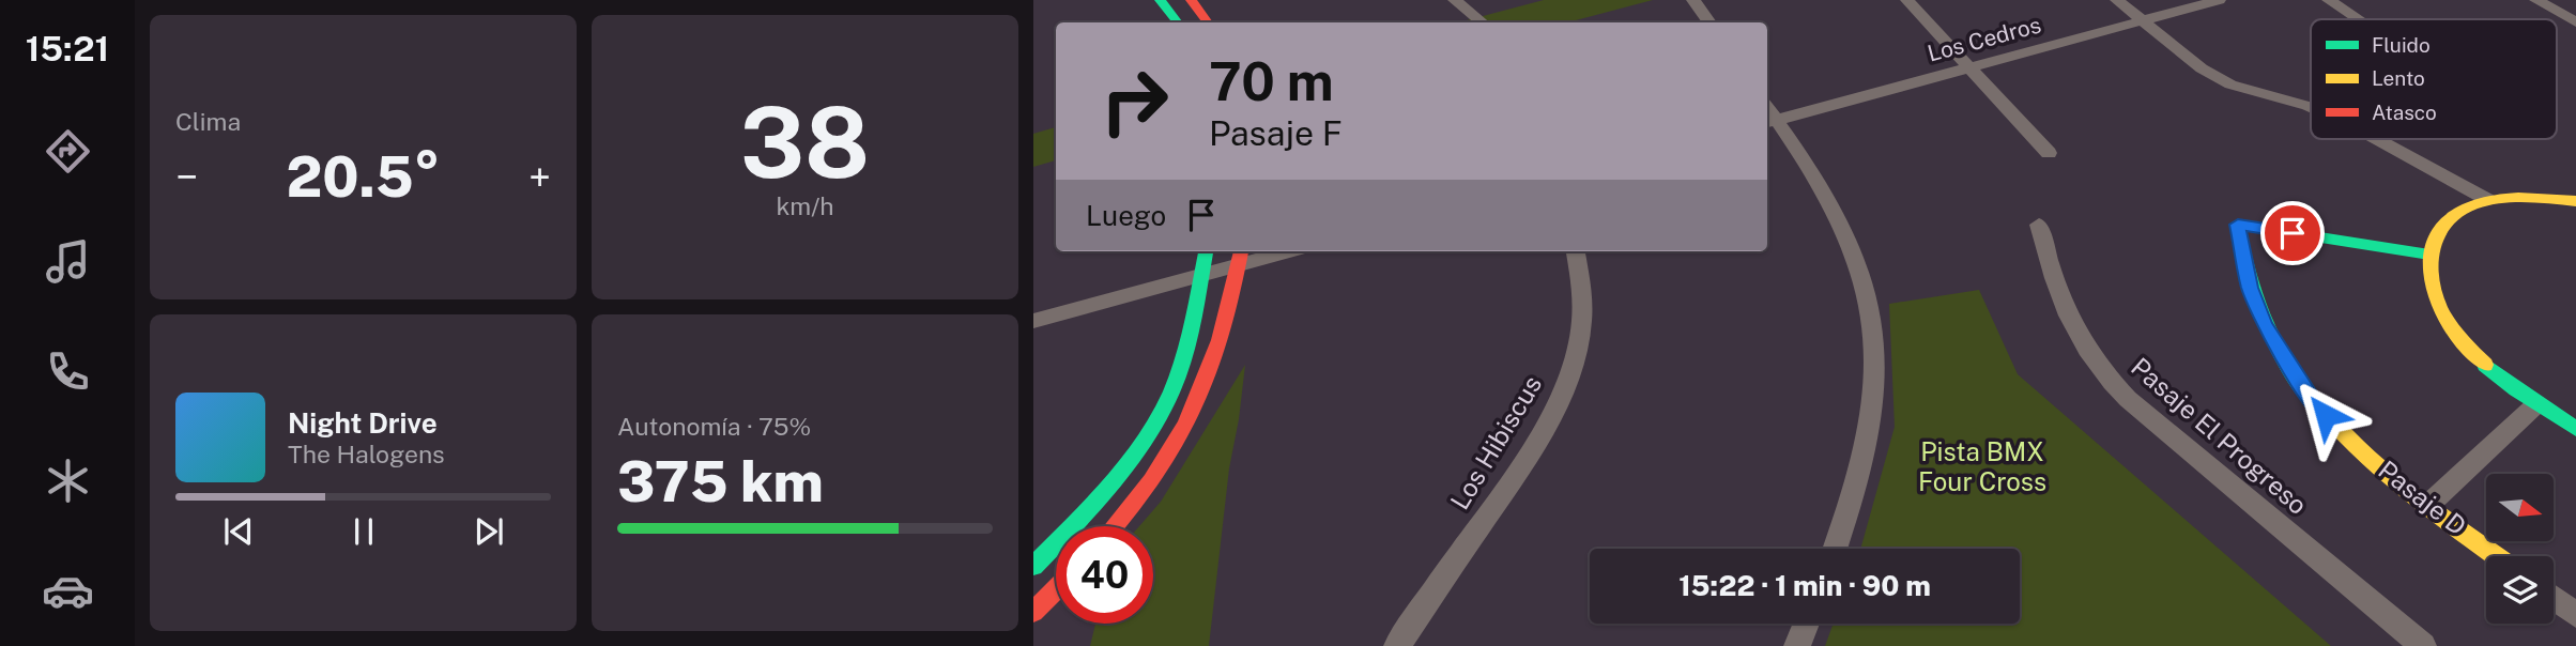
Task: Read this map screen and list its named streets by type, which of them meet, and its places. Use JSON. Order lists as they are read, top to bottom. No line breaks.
{"streets":{"street":["Los Cedros","Pasaje El Progreso","Los Hibiscus","Pasaje D"]},"parks":["Pista BMX Four Cross"],"legend":["Fluido","Lento","Atasco"],"north":"right","page":{"tabs":"15:21","tile":["Clima",["38","km/h"],["Autonomía · 75%","375 km"]],"turn":["70 m","Pasaje F"],"heat":["−","20.5°","+"],"then":"Luego","song":["Night Drive","The Halogens"],"limit":"40","trip":"15:22 · 1 min · 90 m"}}
